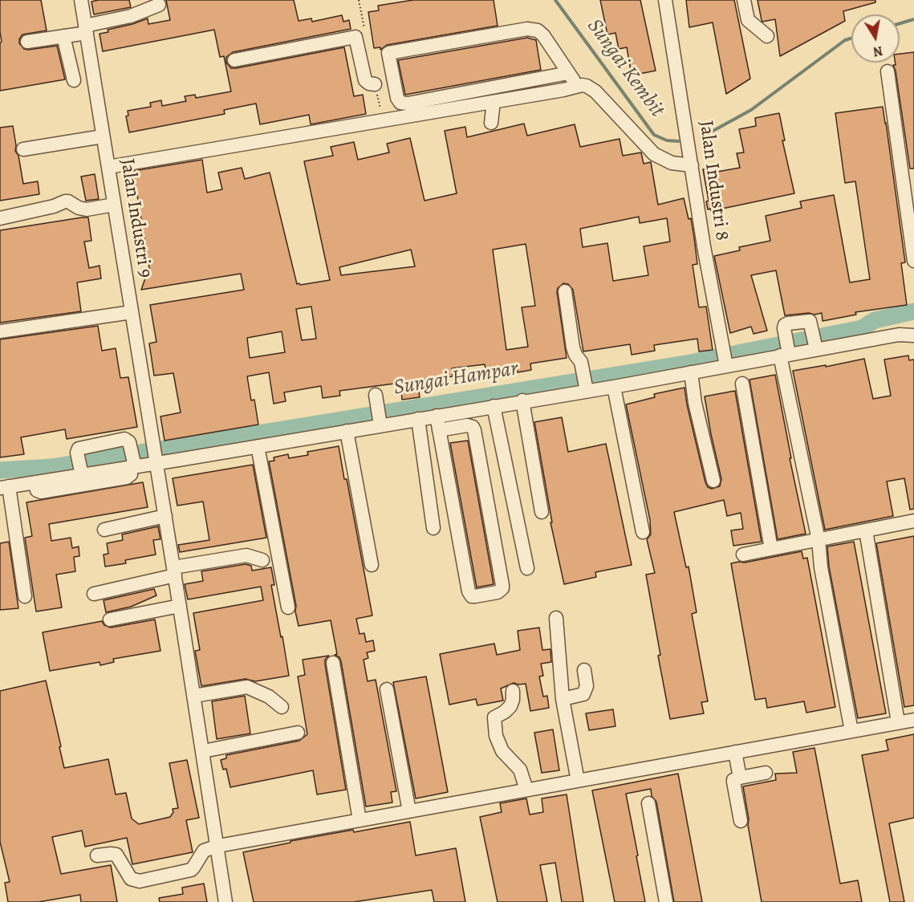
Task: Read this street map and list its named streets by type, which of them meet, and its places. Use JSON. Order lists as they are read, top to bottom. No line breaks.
{"streets":{"street":["Jalan Industri 8","Jalan Industri 9"]},"water":["Sungai Kembit","Sungai Hampar"],"north":"bottom"}
